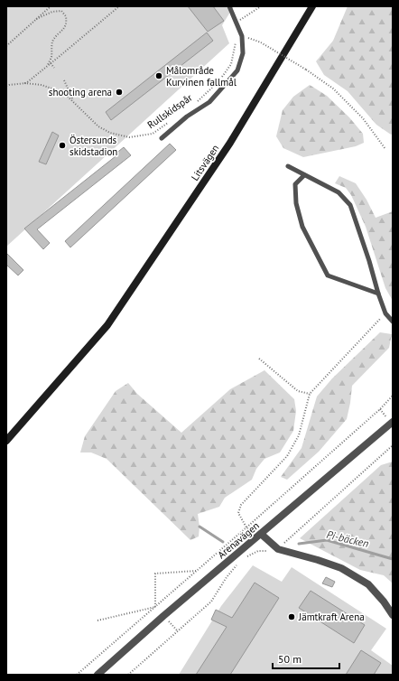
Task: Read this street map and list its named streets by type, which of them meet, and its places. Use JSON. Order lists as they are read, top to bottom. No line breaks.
{"streets":{"main road":["Litsvägen"],"street":["Arenavägen"],"path":["Rullskidspår"]},"water":["Pi-bäcken"],"places":["Målområde Kurvinen fallmål","shooting arena","Östersunds skidstadion","Jämtkraft Arena"],"scale_bar":"50 m"}
